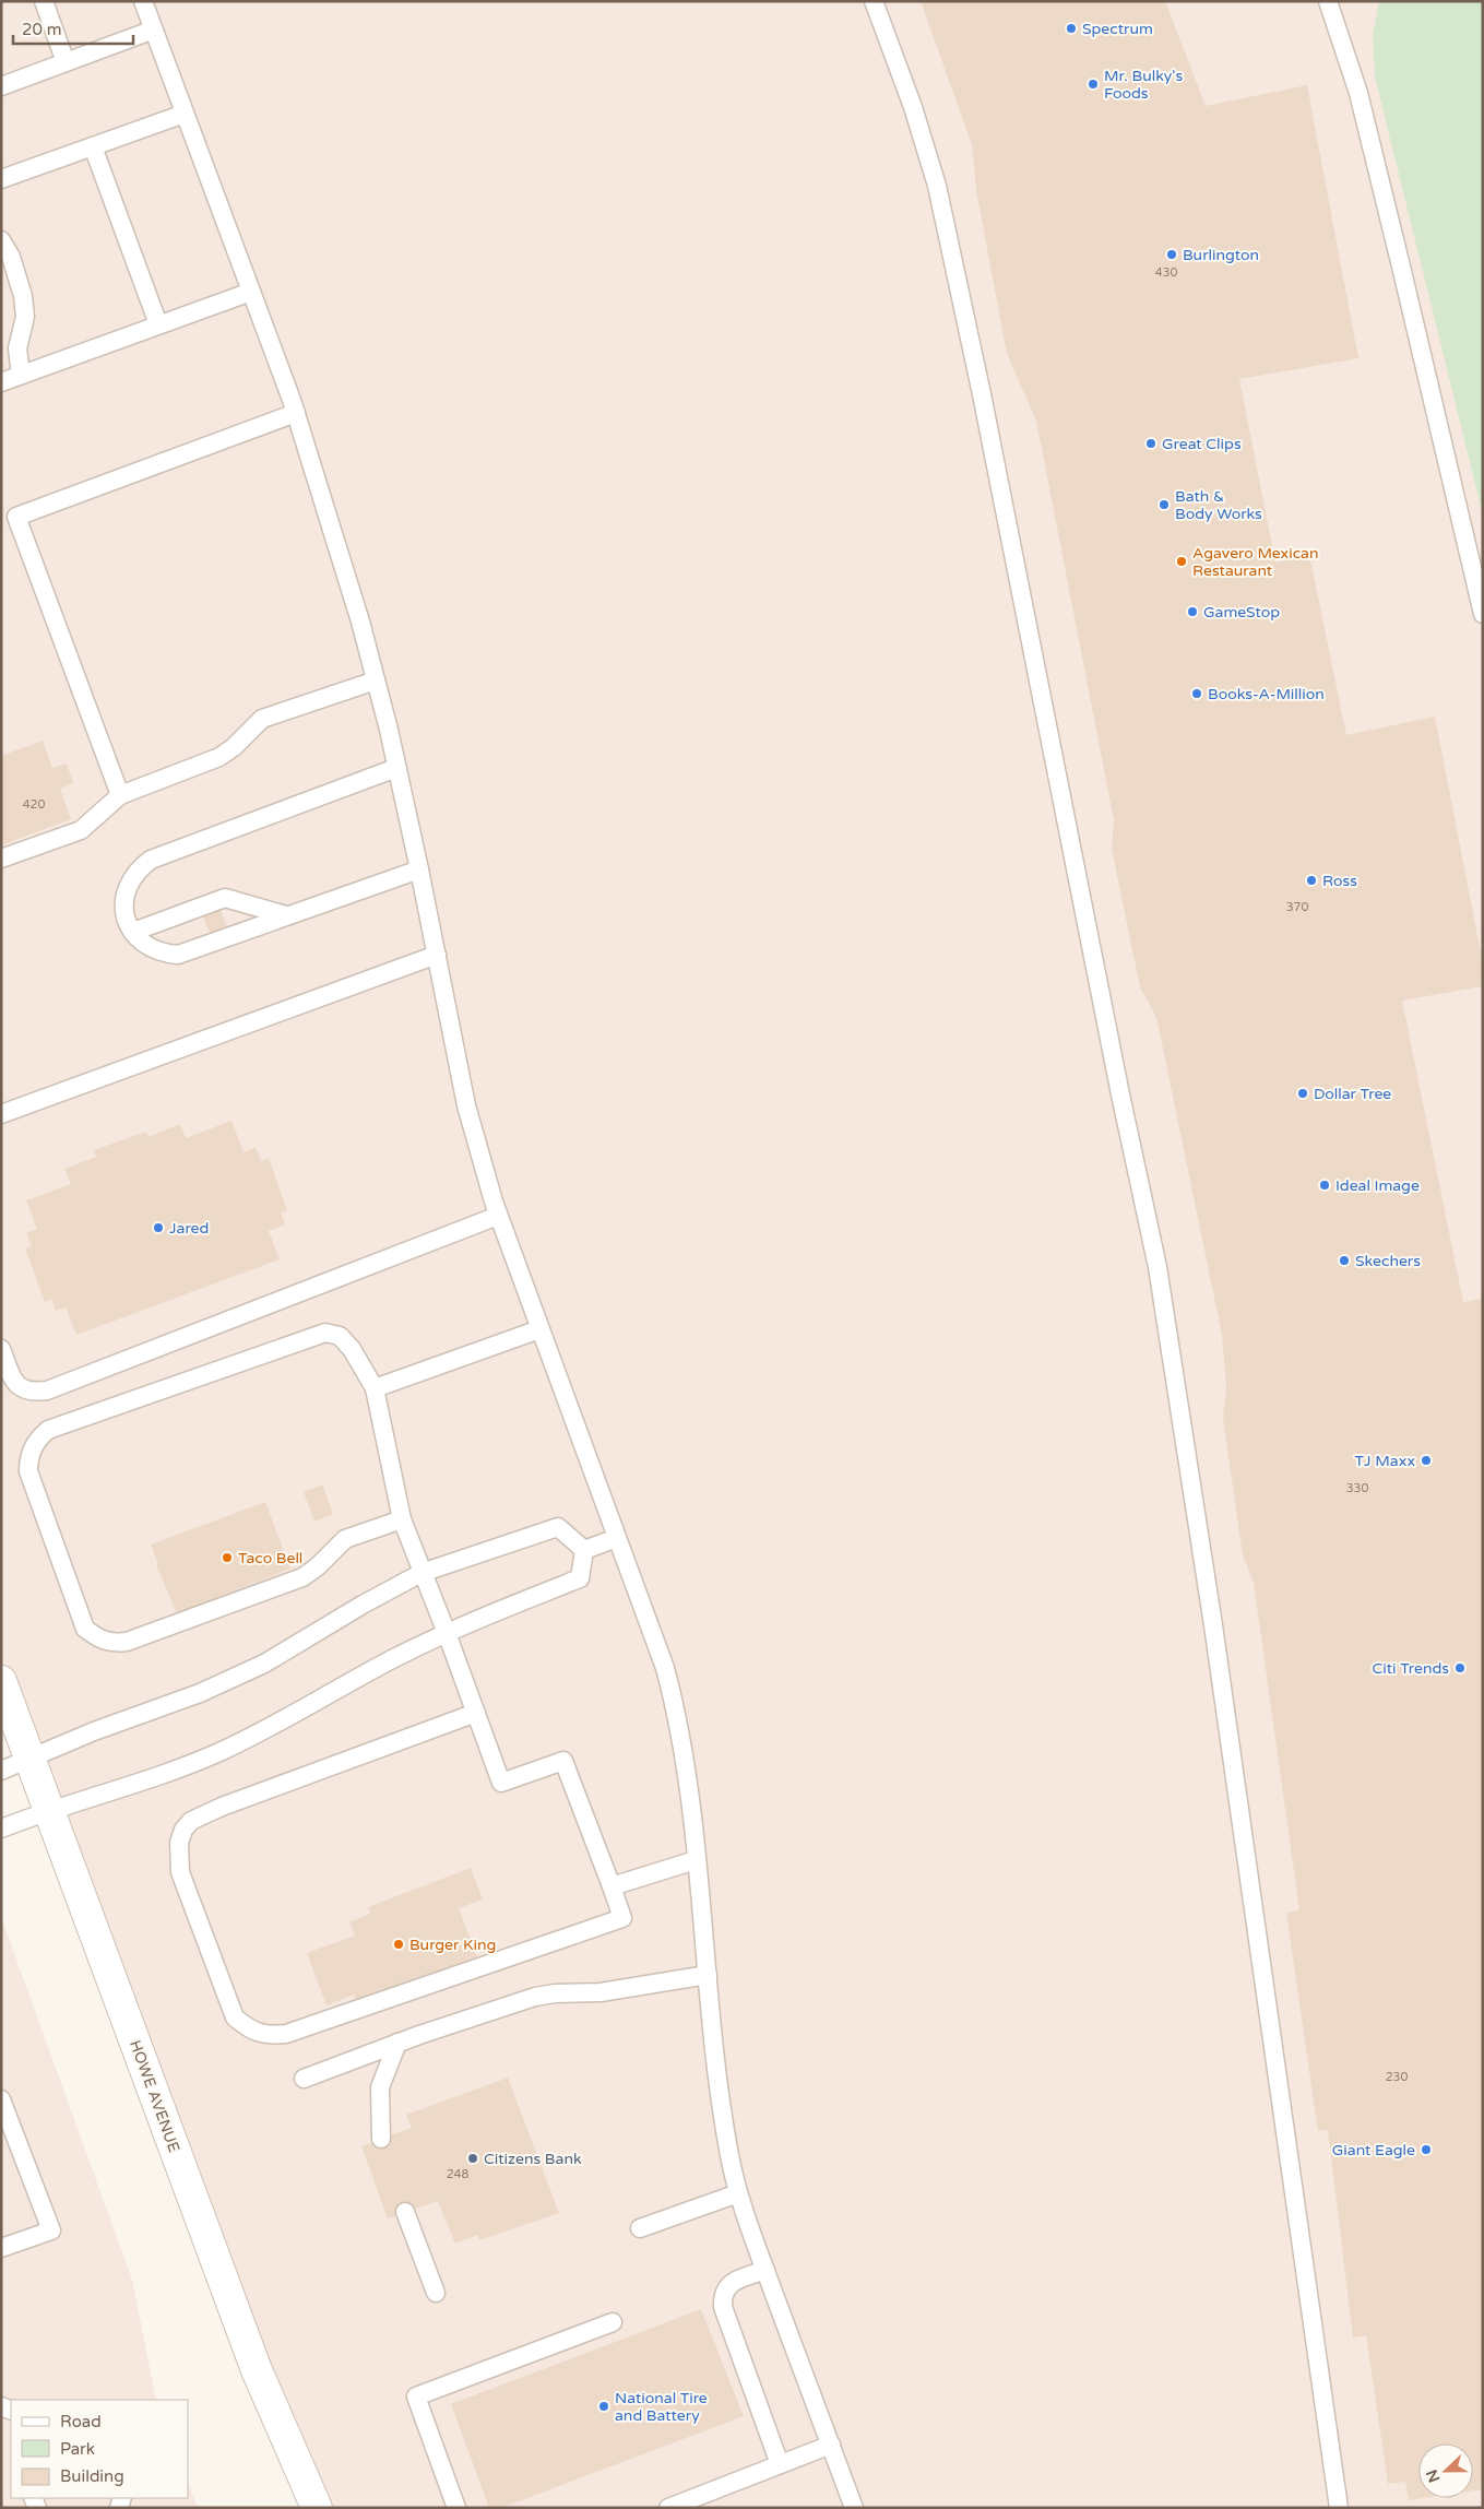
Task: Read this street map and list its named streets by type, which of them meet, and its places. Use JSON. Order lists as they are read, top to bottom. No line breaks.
{"streets":{"street":["HOWE AVENUE"]},"places":["Spectrum","Mr. Bulky's Foods","Burlington","Great Clips","Bath & Body Works","Agavero Mexican Restaurant","GameStop","Books-A-Million","Ross","Dollar Tree","Ideal Image","Jared","Skechers","TJ Maxx","Taco Bell","Citi Trends","Burger King","Giant Eagle","Citizens Bank","National Tire and Battery"],"house_numbers":["430","420","370","330","230","248"],"legend":["Road","Park","Building"],"scale_bar":"20 m","north":"left"}
